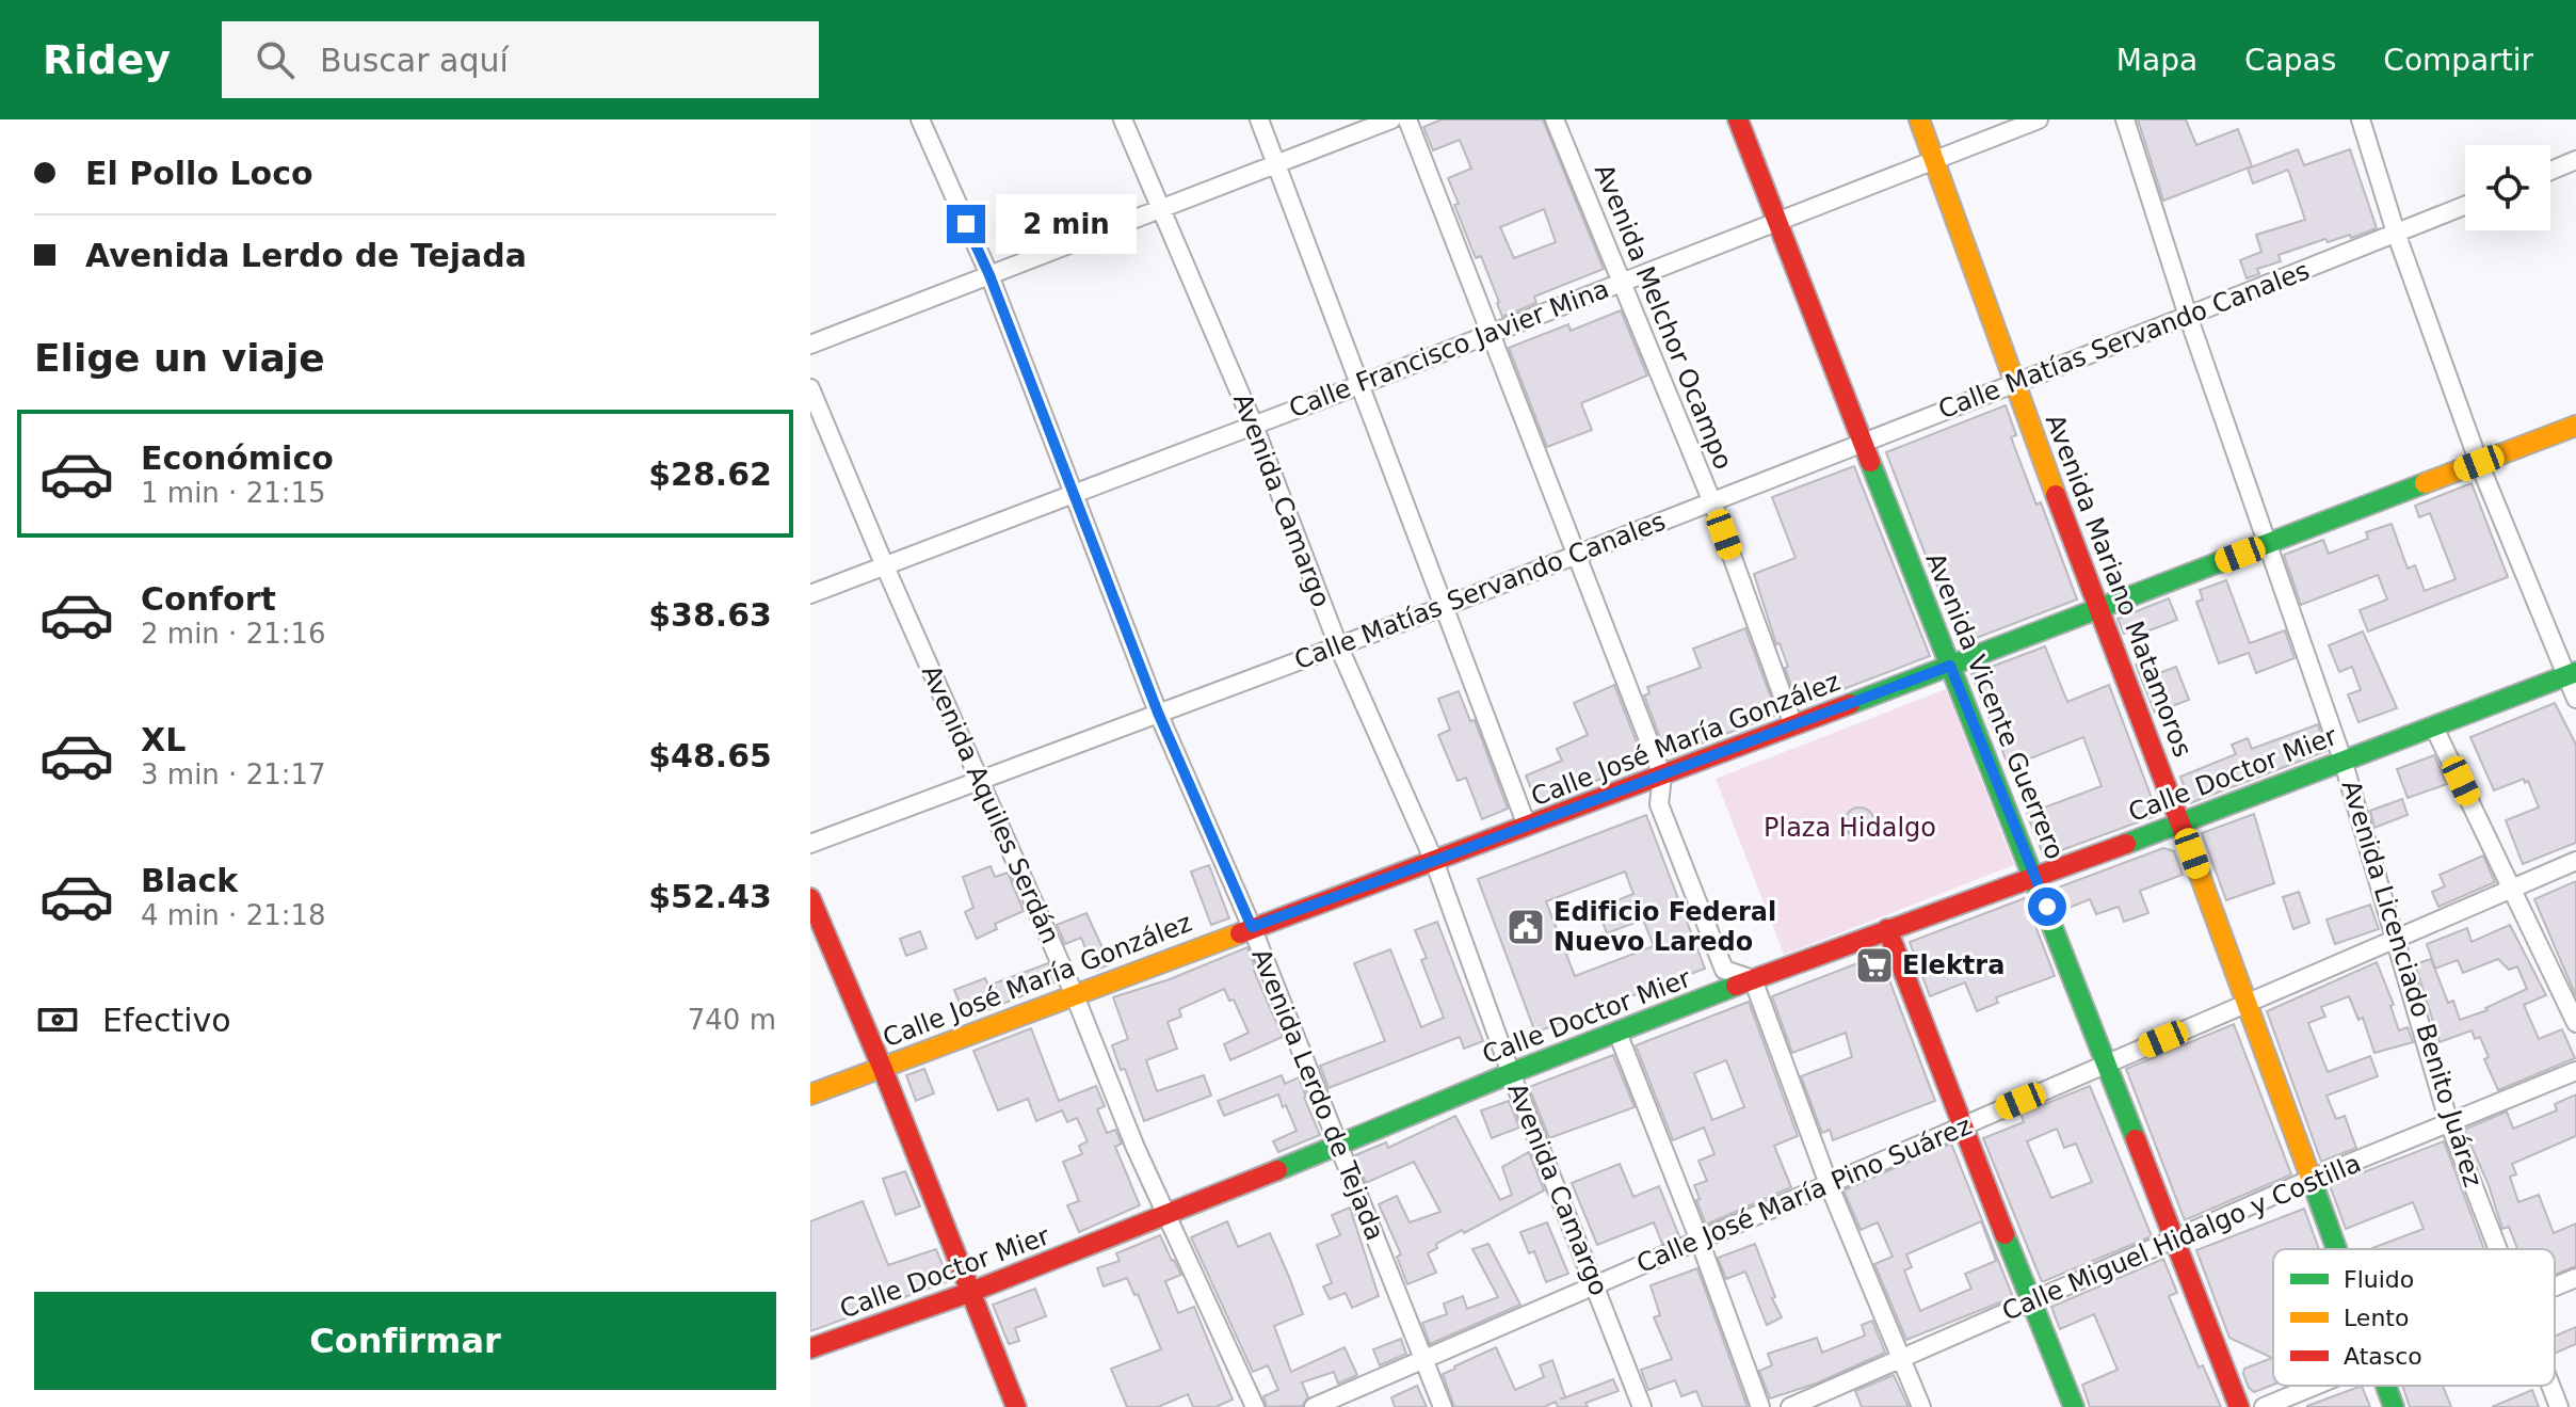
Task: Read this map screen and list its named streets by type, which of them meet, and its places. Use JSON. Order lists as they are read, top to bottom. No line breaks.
{"streets":{"main road":["Avenida Mariano Matamoros","Avenida Vicente Guerrero","Calle José María González","Calle Doctor Mier"],"street":["Avenida Melchor Ocampo","Calle Matías Servando Canales","Calle Francisco Javier Mina","Avenida Camargo","Avenida Aquiles Serdán","Avenida Licenciado Benito Juárez","Avenida Lerdo de Tejada","Calle José María Pino Suárez","Calle Miguel Hidalgo y Costilla"]},"crossings":[["Avenida Melchor Ocampo","Calle Matías Servando Canales"],["Avenida Melchor Ocampo","Calle Francisco Javier Mina"],["Avenida Melchor Ocampo","Calle José María González"],["Calle Matías Servando Canales","Avenida Camargo"],["Calle Matías Servando Canales","Avenida Mariano Matamoros"],["Calle Matías Servando Canales","Avenida Vicente Guerrero"],["Calle Matías Servando Canales","Avenida Aquiles Serdán"],["Calle Matías Servando Canales","Avenida Licenciado Benito Juárez"],["Calle Matías Servando Canales","Avenida Lerdo de Tejada"],["Calle Francisco Javier Mina","Avenida Camargo"],["Calle Francisco Javier Mina","Avenida Mariano Matamoros"],["Calle Francisco Javier Mina","Avenida Vicente Guerrero"],["Calle Francisco Javier Mina","Avenida Aquiles Serdán"],["Calle Francisco Javier Mina","Avenida Lerdo de Tejada"],["Avenida Camargo","Calle José María González"],["Avenida Camargo","Calle Doctor Mier"],["Avenida Camargo","Calle José María Pino Suárez"],["Avenida Mariano Matamoros","Calle José María González"],["Avenida Mariano Matamoros","Calle Doctor Mier"],["Avenida Mariano Matamoros","Calle José María Pino Suárez"],["Avenida Mariano Matamoros","Calle Miguel Hidalgo y Costilla"],["Avenida Vicente Guerrero","Calle José María González"],["Avenida Vicente Guerrero","Calle Doctor Mier"],["Avenida Vicente Guerrero","Calle José María Pino Suárez"],["Avenida Vicente Guerrero","Calle Miguel Hidalgo y Costilla"],["Calle José María González","Avenida Aquiles Serdán"],["Calle José María González","Avenida Licenciado Benito Juárez"],["Calle José María González","Avenida Lerdo de Tejada"],["Calle Doctor Mier","Avenida Aquiles Serdán"],["Calle Doctor Mier","Avenida Licenciado Benito Juárez"],["Calle Doctor Mier","Avenida Lerdo de Tejada"],["Avenida Licenciado Benito Juárez","Calle José María Pino Suárez"],["Avenida Licenciado Benito Juárez","Calle Miguel Hidalgo y Costilla"],["Avenida Lerdo de Tejada","Calle José María Pino Suárez"]],"parks":["Plaza Hidalgo"],"places":{"public building":["Edificio Federal Nuevo Laredo"],"supermarket":["Elektra"]},"legend":["Fluido","Lento","Atasco"],"page":{"header":"Ridey","search":"Buscar aquí","nav":["Mapa","Capas","Compartir"],"banner":["El Pollo Loco","Avenida Lerdo de Tejada"],"bubble":"2 min","heading":"Elige un viaje","list":[{"name":"Económico","note":"1 min · 21:15","value":"$28.62"},{"name":"Confort","note":"2 min · 21:16","value":"$38.63"},{"name":"XL","note":"3 min · 21:17","value":"$48.65"},{"name":"Black","note":"4 min · 21:18","value":"$52.43"}],"pay":["Efectivo","740 m"],"buttons":"Confirmar"}}
